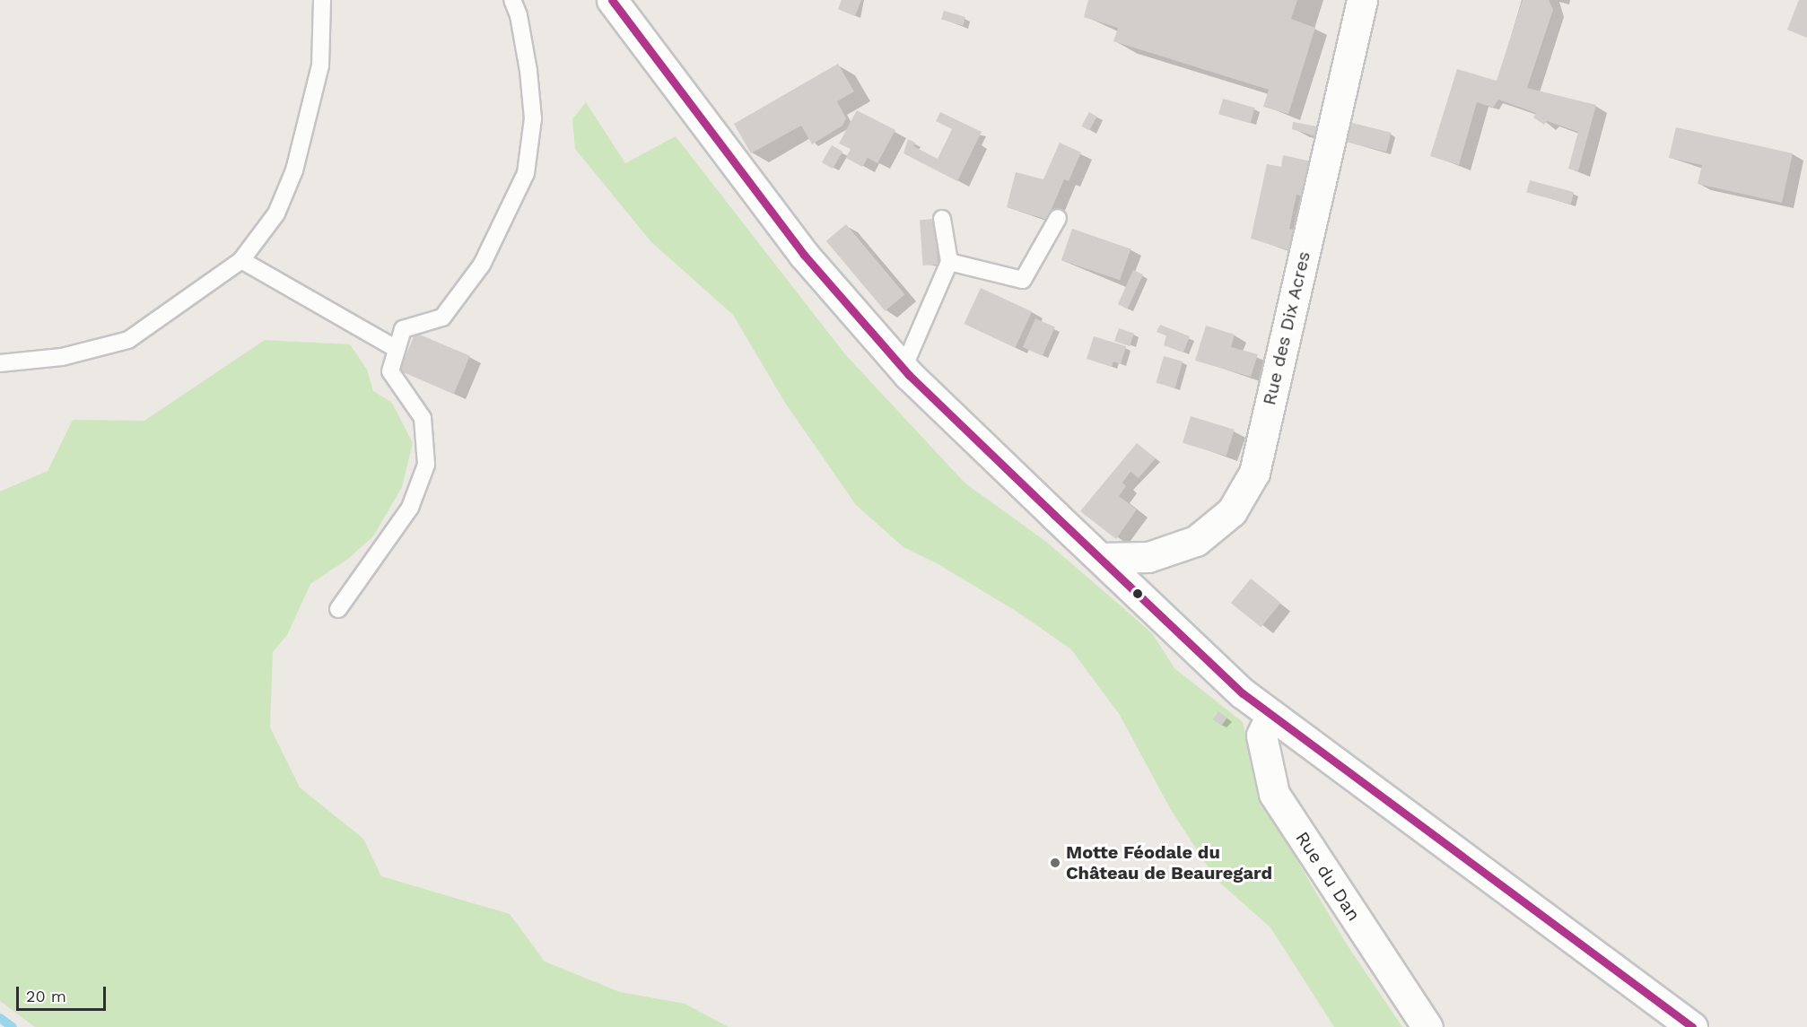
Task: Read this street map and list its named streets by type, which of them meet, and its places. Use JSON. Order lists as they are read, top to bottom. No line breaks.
{"streets":{"street":["Rue des Dix Acres","Rue du Dan"]},"places":["Motte Féodale du Château de Beauregard"],"scale_bar":"20 m"}
